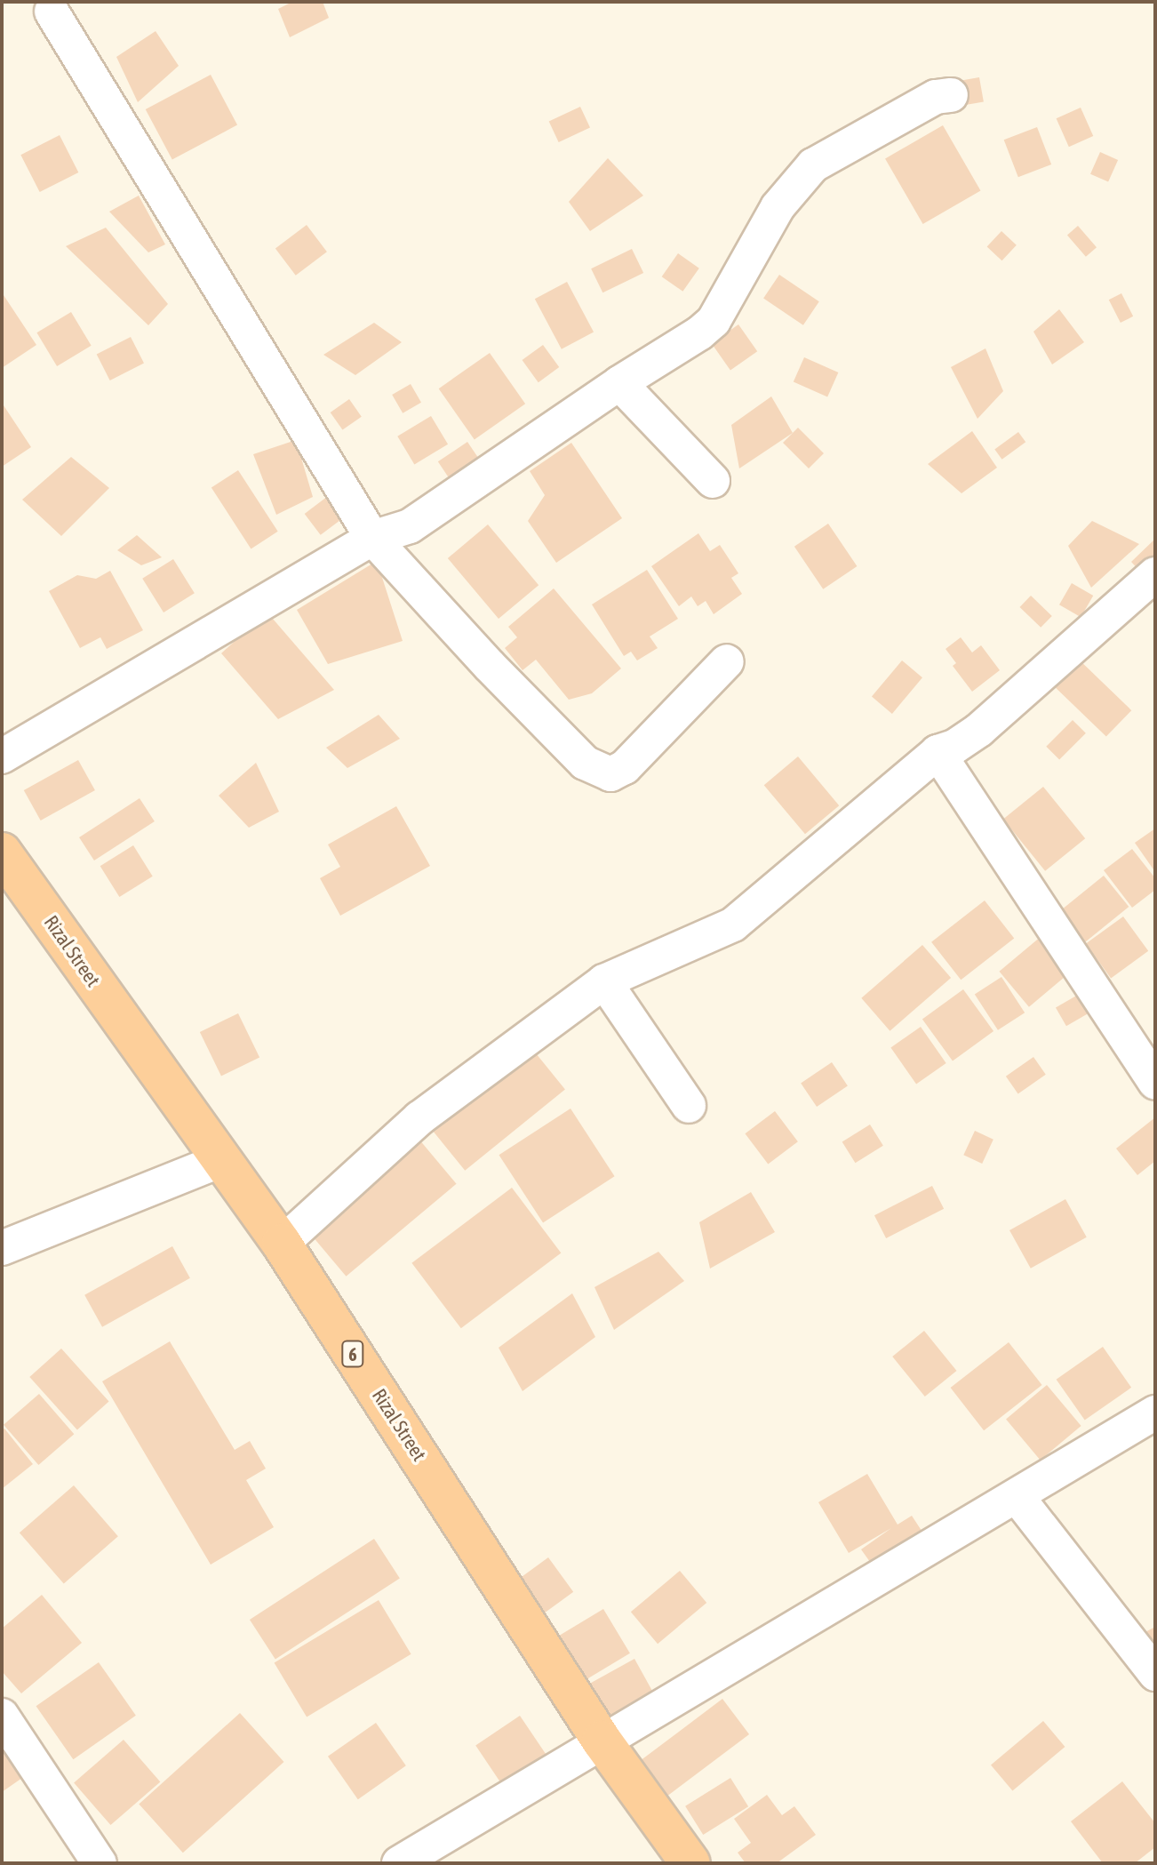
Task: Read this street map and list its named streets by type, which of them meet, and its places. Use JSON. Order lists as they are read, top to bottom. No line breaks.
{"streets":{"highway":["Rizal Street","6"]}}
